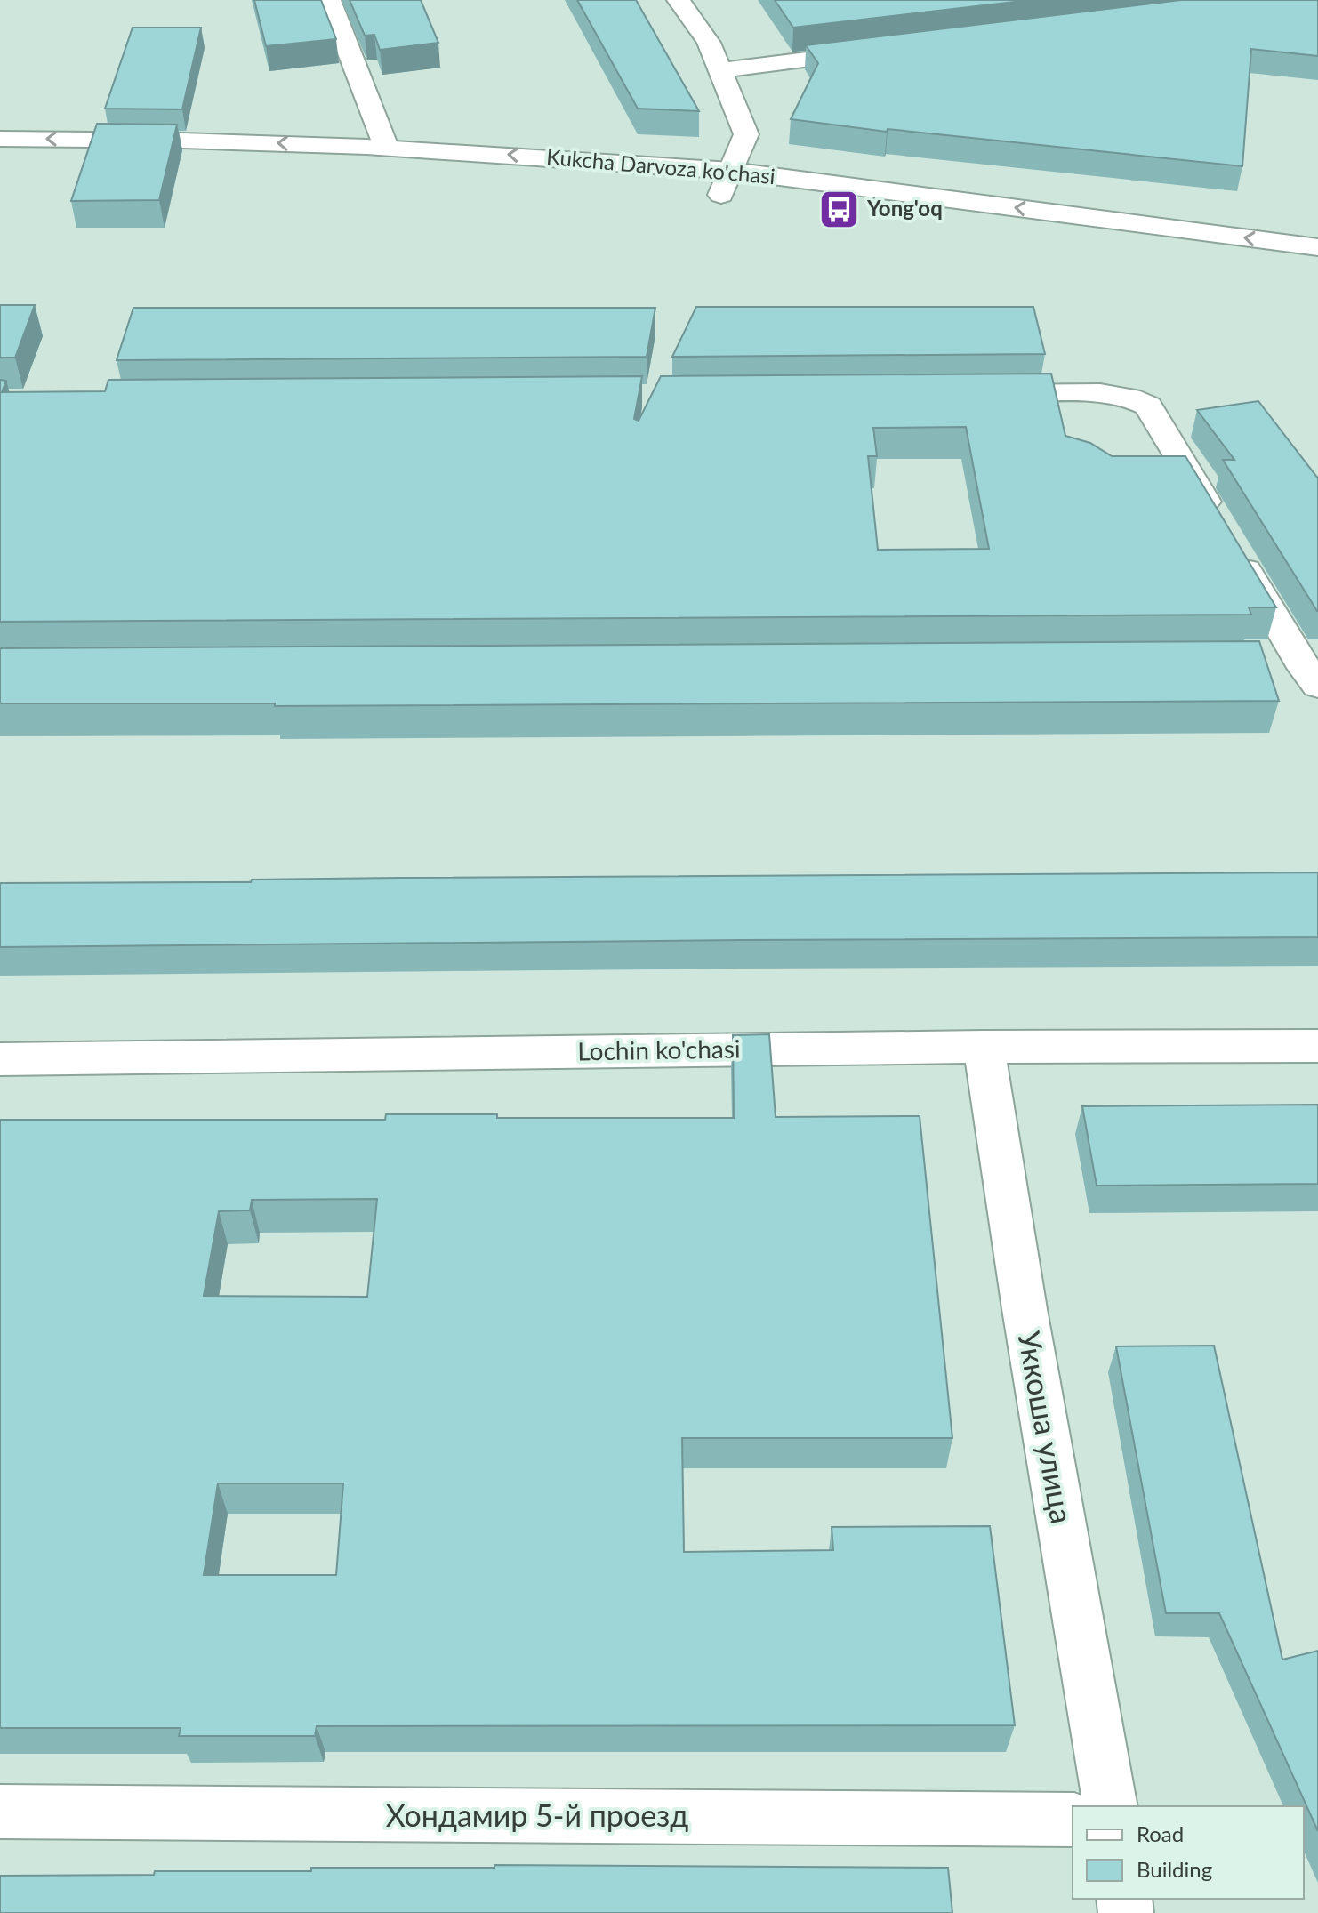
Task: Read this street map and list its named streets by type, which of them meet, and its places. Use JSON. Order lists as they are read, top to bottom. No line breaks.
{"streets":{"street":["Kukcha Darvoza ko'chasi","Lochin ko'chasi","Уккоша улица","Хондамир 5-й проезд"]},"crossings":[["Lochin ko'chasi","Уккоша улица"]],"places":{"bus stop":["Yong'oq"]},"legend":["Road","Building"]}
